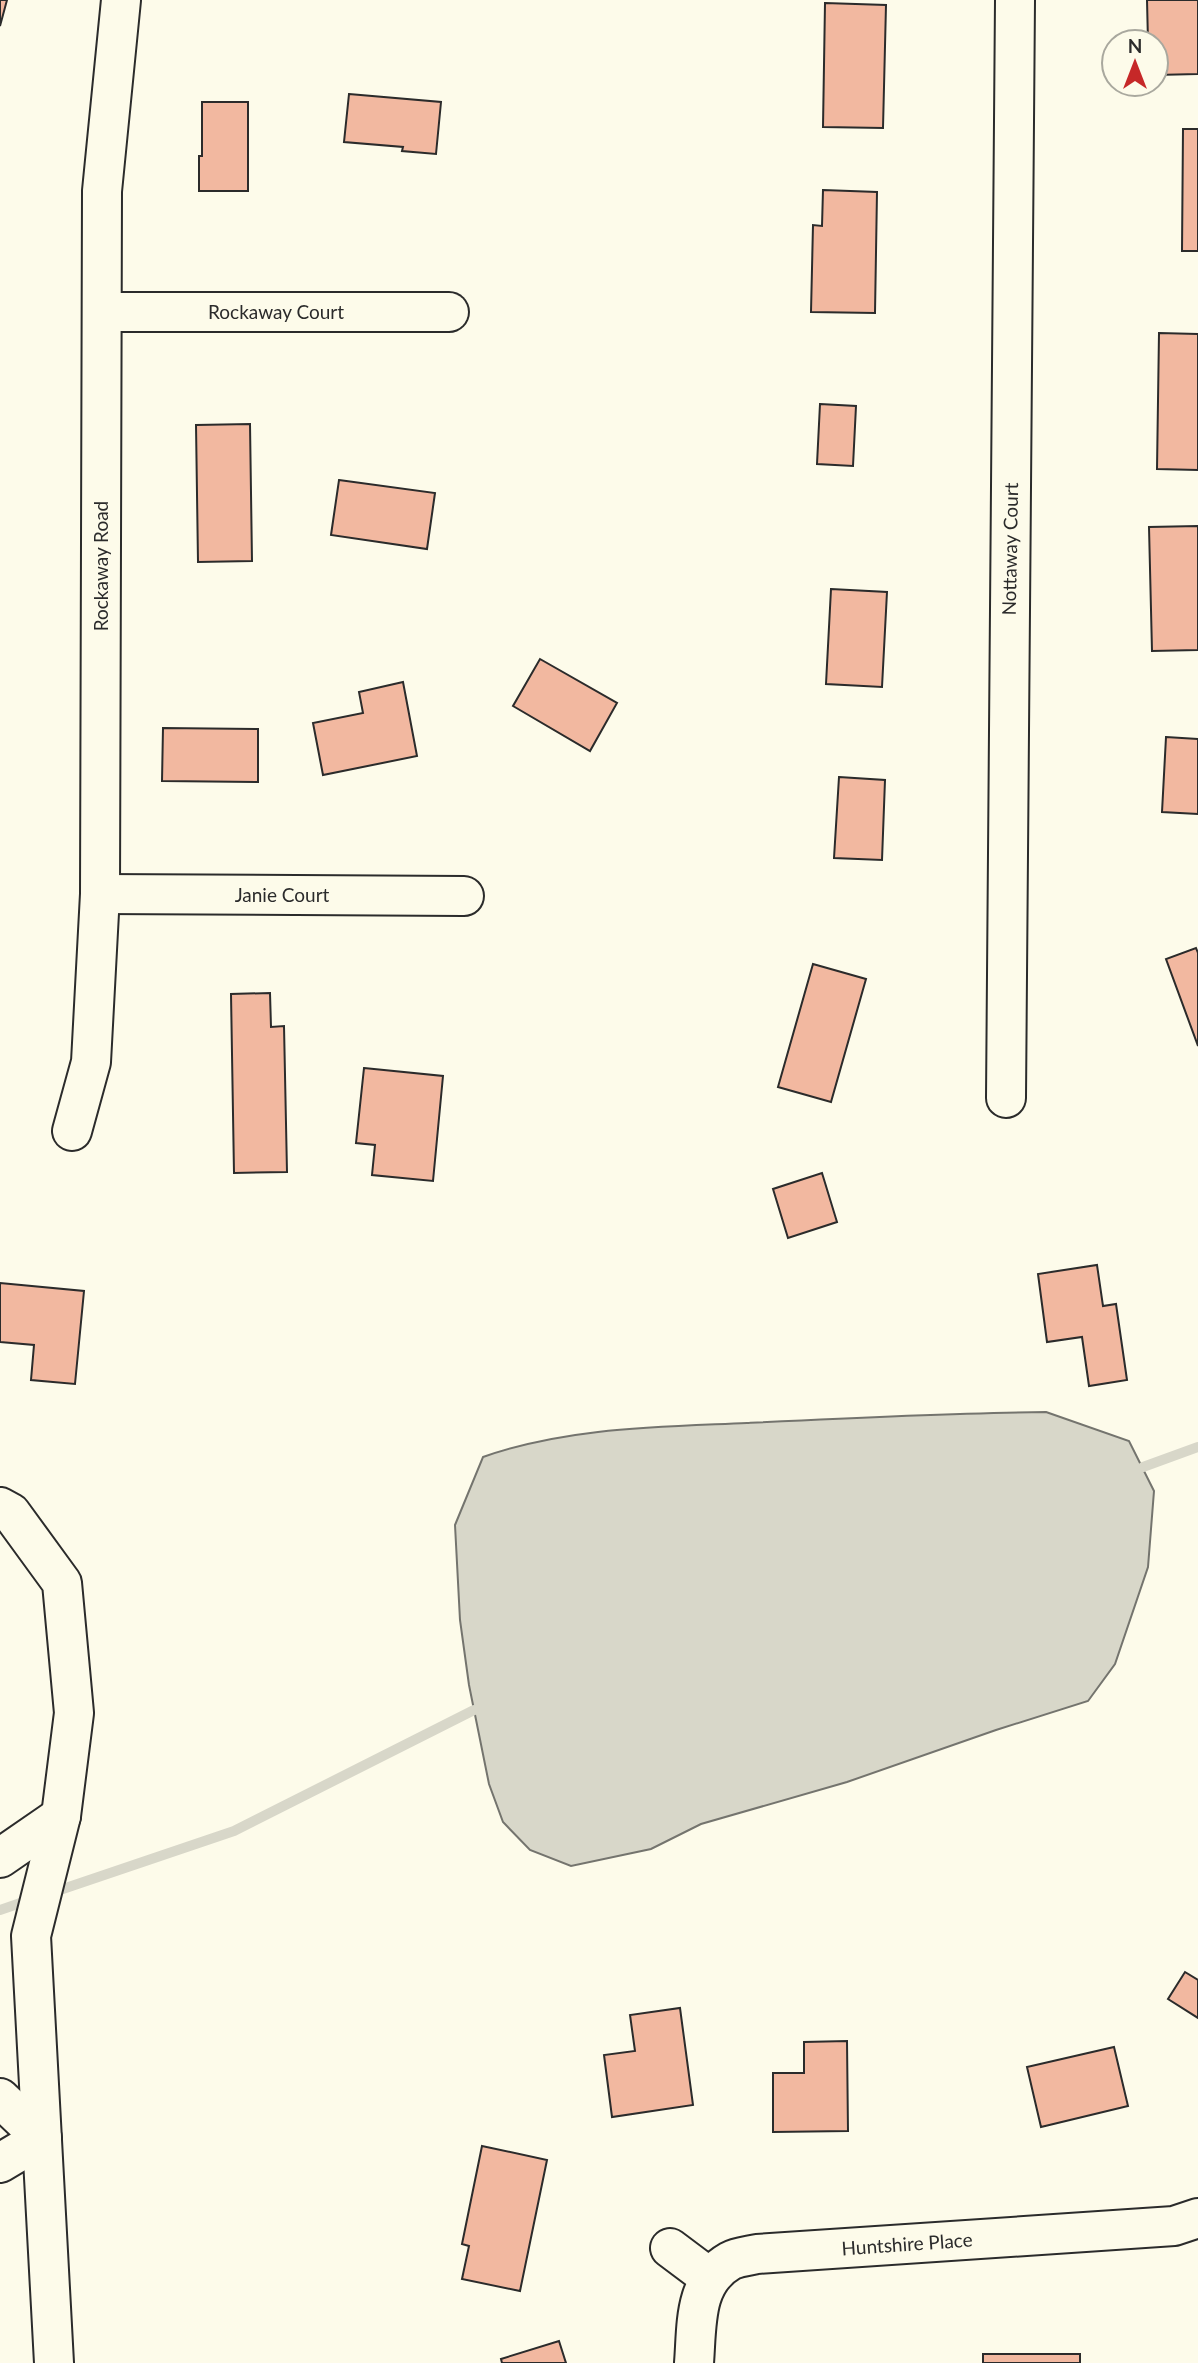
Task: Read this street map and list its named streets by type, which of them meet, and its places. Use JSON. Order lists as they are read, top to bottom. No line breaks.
{"streets":{"street":["Rockaway Court","Nottaway Court","Rockaway Road","Janie Court","Huntshire Place"]},"crossings":[["Rockaway Court","Rockaway Road"],["Rockaway Road","Janie Court"]],"north":"top"}
